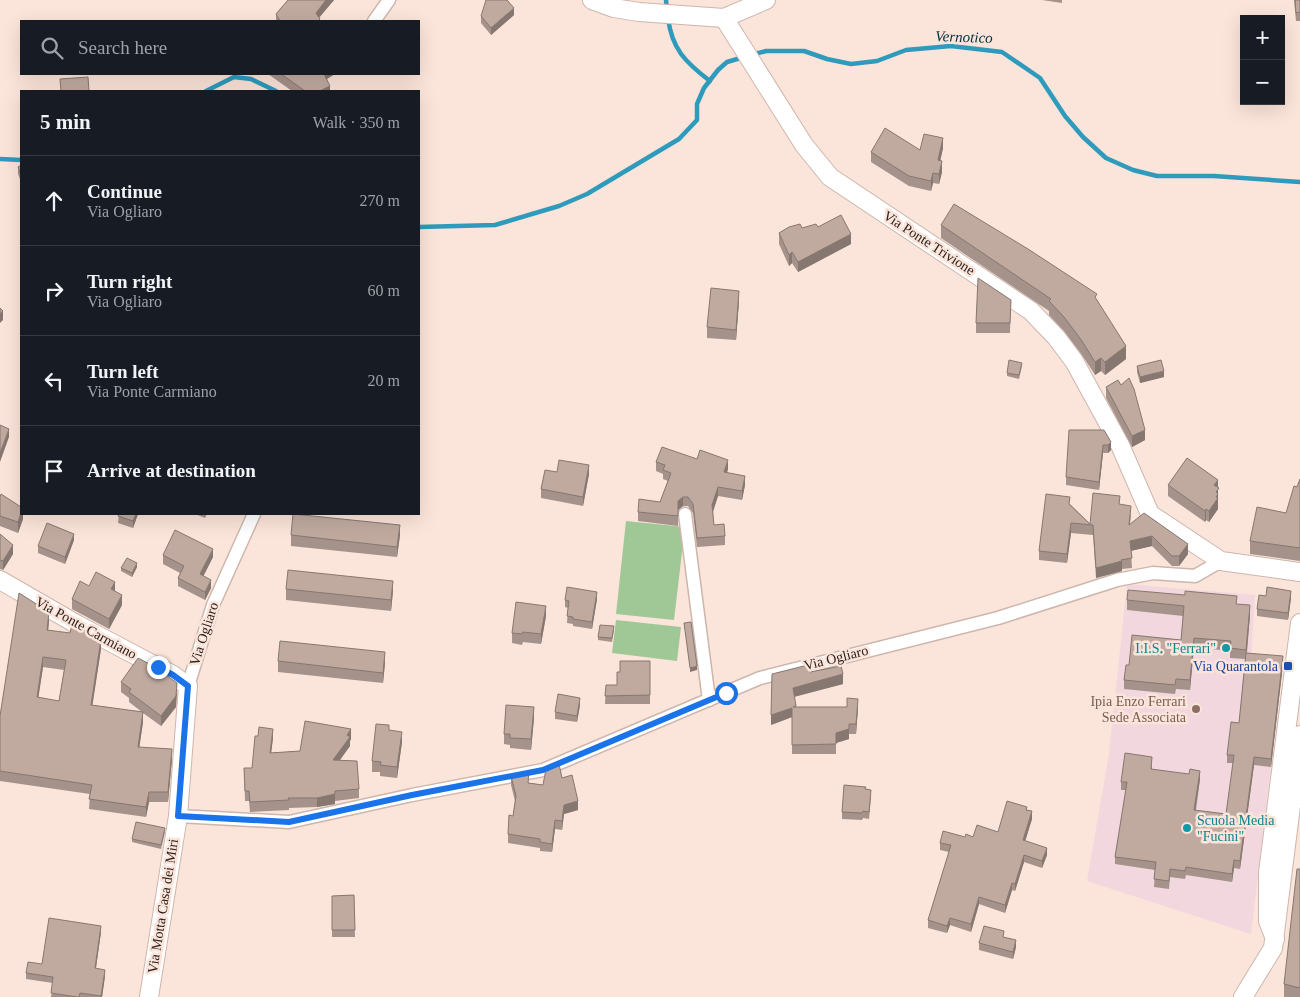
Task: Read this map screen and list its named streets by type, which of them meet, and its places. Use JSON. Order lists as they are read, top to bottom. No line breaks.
{"streets":{"street":["Via Ponte Trivione","Via Ponte Carmiano","Via Ogliaro","Via Motta Casa dei Miri"]},"crossings":[["Via Ponte Trivione","Via Ogliaro"],["Via Ponte Carmiano","Via Ogliaro"],["Via Ogliaro","Via Motta Casa dei Miri"]],"water":["Vernotico"],"places":{"other":["I.I.S. \"Ferrari\"","Ipia Enzo Ferrari Sede Associata","Scuola Media \"Fucini\""],"transit":["Via Quarantola"]},"page":{"map_buttons":["+","−"],"search":"Search here","heading":["5 min","Walk · 350 m"],"list":[["Continue","Via Ogliaro","270 m"],["Turn right","Via Ogliaro","60 m"],["Turn left","Via Ponte Carmiano","20 m"],"Arrive at destination"]}}
